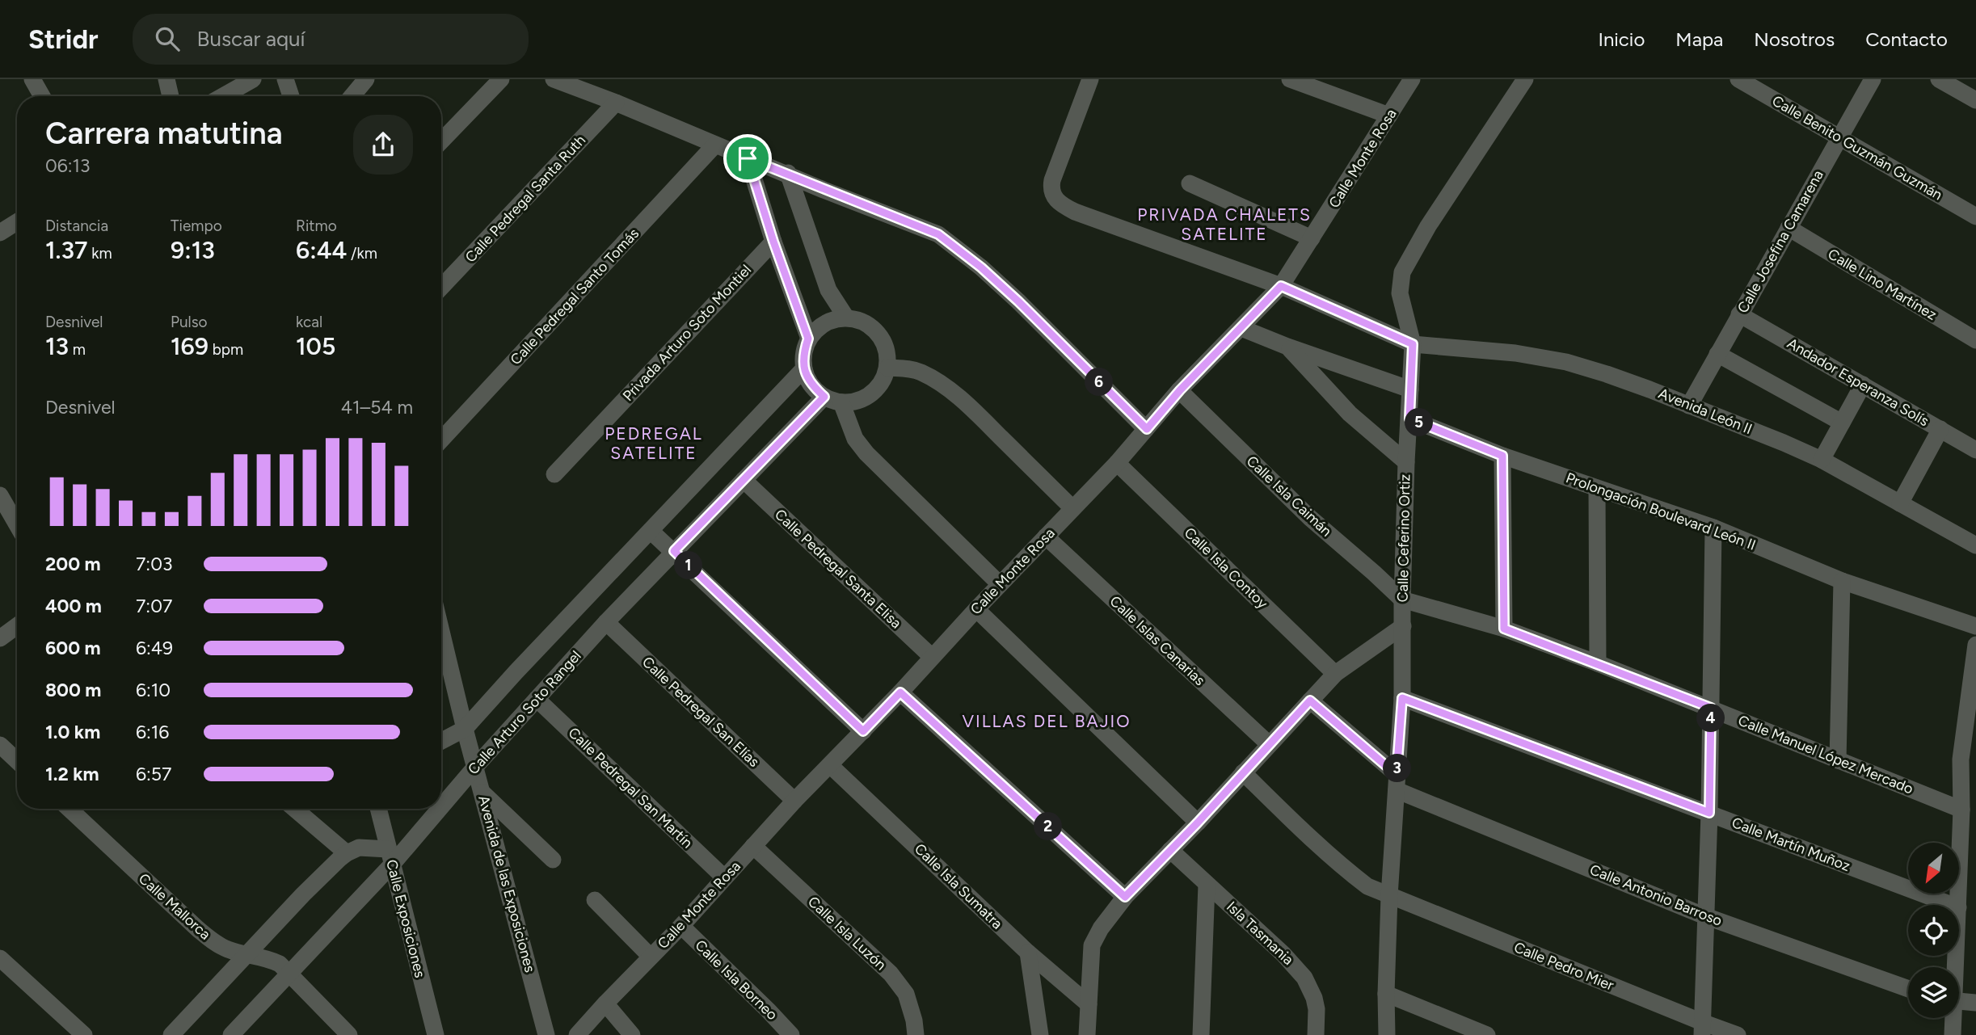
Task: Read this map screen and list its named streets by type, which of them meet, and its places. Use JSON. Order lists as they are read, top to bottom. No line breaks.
{"streets":{"street":["Calle Benito Guzmán Guzmán","Calle Monte Rosa","Calle Pedregal Santa Ruth","Calle Josefina Camarena","Calle Lino Martínez","Calle Pedregal Santo Tomás","Privada Arturo Soto Montiel","Andador Esperanza Solís","Avenida León II","Calle Isla Caimán","Prolongación Boulevard León II","Calle Ceferino Ortiz","Calle Isla Contoy","Calle Pedregal Santa Elisa","Calle Islas Canarias","Calle Pedregal San Elías","Calle Arturo Soto Rangel","Calle Manuel López Mercado","Calle Pedregal San Martín","Calle Martín Muñoz","Avenida de las Exposiciones","Calle Isla Sumatra","Calle Antonio Barroso","Calle Mallorca","Calle Exposiciones","Calle Isla Luzón","Isla Tasmania","Calle Pedro Mier","Calle Isla Borneo"]},"crossings":[["Calle Benito Guzmán Guzmán","Calle Josefina Camarena"],["Calle Monte Rosa","Calle Isla Caimán"],["Calle Monte Rosa","Calle Isla Contoy"],["Calle Monte Rosa","Calle Pedregal Santa Elisa"],["Calle Monte Rosa","Calle Islas Canarias"],["Calle Monte Rosa","Calle Pedregal San Elías"],["Calle Monte Rosa","Calle Pedregal San Martín"],["Calle Monte Rosa","Calle Isla Sumatra"],["Calle Monte Rosa","Calle Isla Luzón"],["Calle Monte Rosa","Calle Isla Borneo"],["Calle Josefina Camarena","Calle Lino Martínez"],["Calle Josefina Camarena","Andador Esperanza Solís"],["Calle Josefina Camarena","Avenida León II"],["Avenida León II","Calle Ceferino Ortiz"],["Calle Isla Caimán","Calle Ceferino Ortiz"],["Calle Isla Caimán","Calle Manuel López Mercado"],["Prolongación Boulevard León II","Calle Ceferino Ortiz"],["Calle Ceferino Ortiz","Calle Manuel López Mercado"],["Calle Ceferino Ortiz","Calle Martín Muñoz"],["Calle Ceferino Ortiz","Calle Antonio Barroso"],["Calle Ceferino Ortiz","Calle Pedro Mier"],["Calle Pedregal Santa Elisa","Calle Arturo Soto Rangel"],["Calle Pedregal San Elías","Calle Arturo Soto Rangel"],["Calle Arturo Soto Rangel","Calle Pedregal San Martín"],["Calle Arturo Soto Rangel","Avenida de las Exposiciones"],["Calle Arturo Soto Rangel","Calle Mallorca"],["Calle Arturo Soto Rangel","Calle Exposiciones"]],"districts":["PRIVADA CHALETS SATELITE","PEDREGAL SATELITE","VILLAS DEL BAJIO"],"north":"bottom left","page":{"header":"Stridr","search":"Buscar aquí","nav":["Inicio","Mapa","Nosotros","Contacto"],"heading":["Carrera matutina","06:13"],"stats":[["Distancia","1.37 km"],["Tiempo","9:13"],["Ritmo","6:44 /km"],["Desnivel","13 m"],["Pulso","169 bpm"],["kcal","105"]],"pins":["6","5","1","4","3","2"],"chart":["Desnivel","41–54 m"],"list":[{"name":"200 m","note":"7:03"},{"name":"400 m","note":"7:07"},{"name":"600 m","note":"6:49"},{"name":"800 m","note":"6:10"},{"name":"1.0 km","note":"6:16"},{"name":"1.2 km","note":"6:57"}]}}
